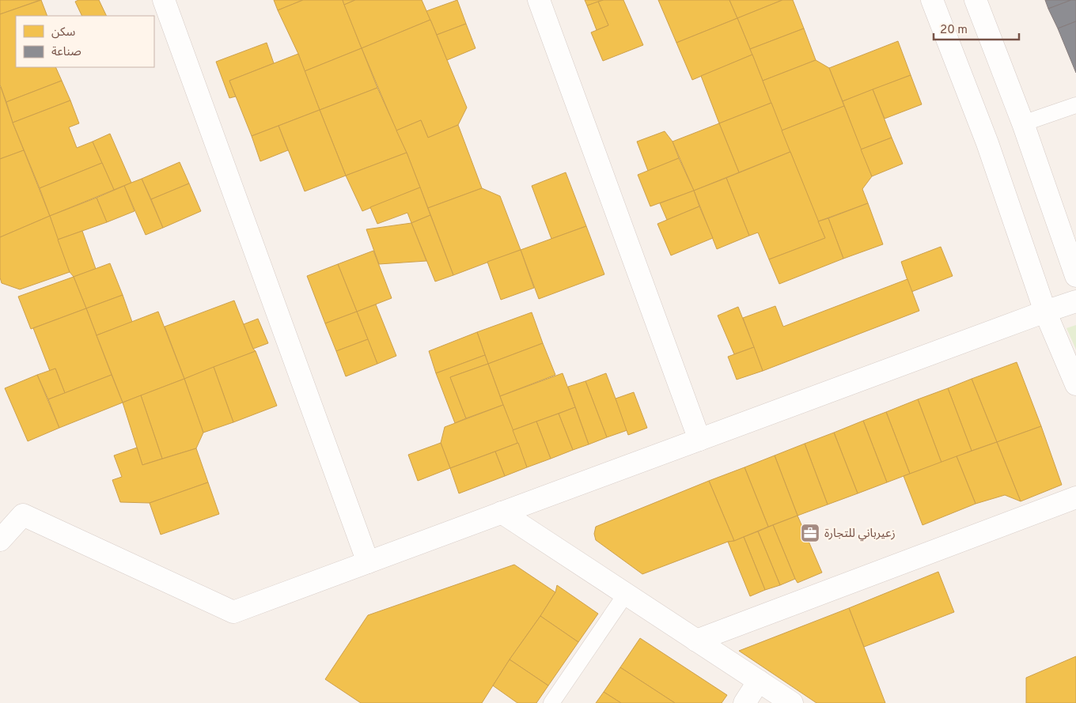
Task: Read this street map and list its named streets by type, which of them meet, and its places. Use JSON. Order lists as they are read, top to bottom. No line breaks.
{"places":{"office":["زعيرباني للتجارة"]},"legend":["سكن","صناعة"],"scale_bar":"20 m"}
